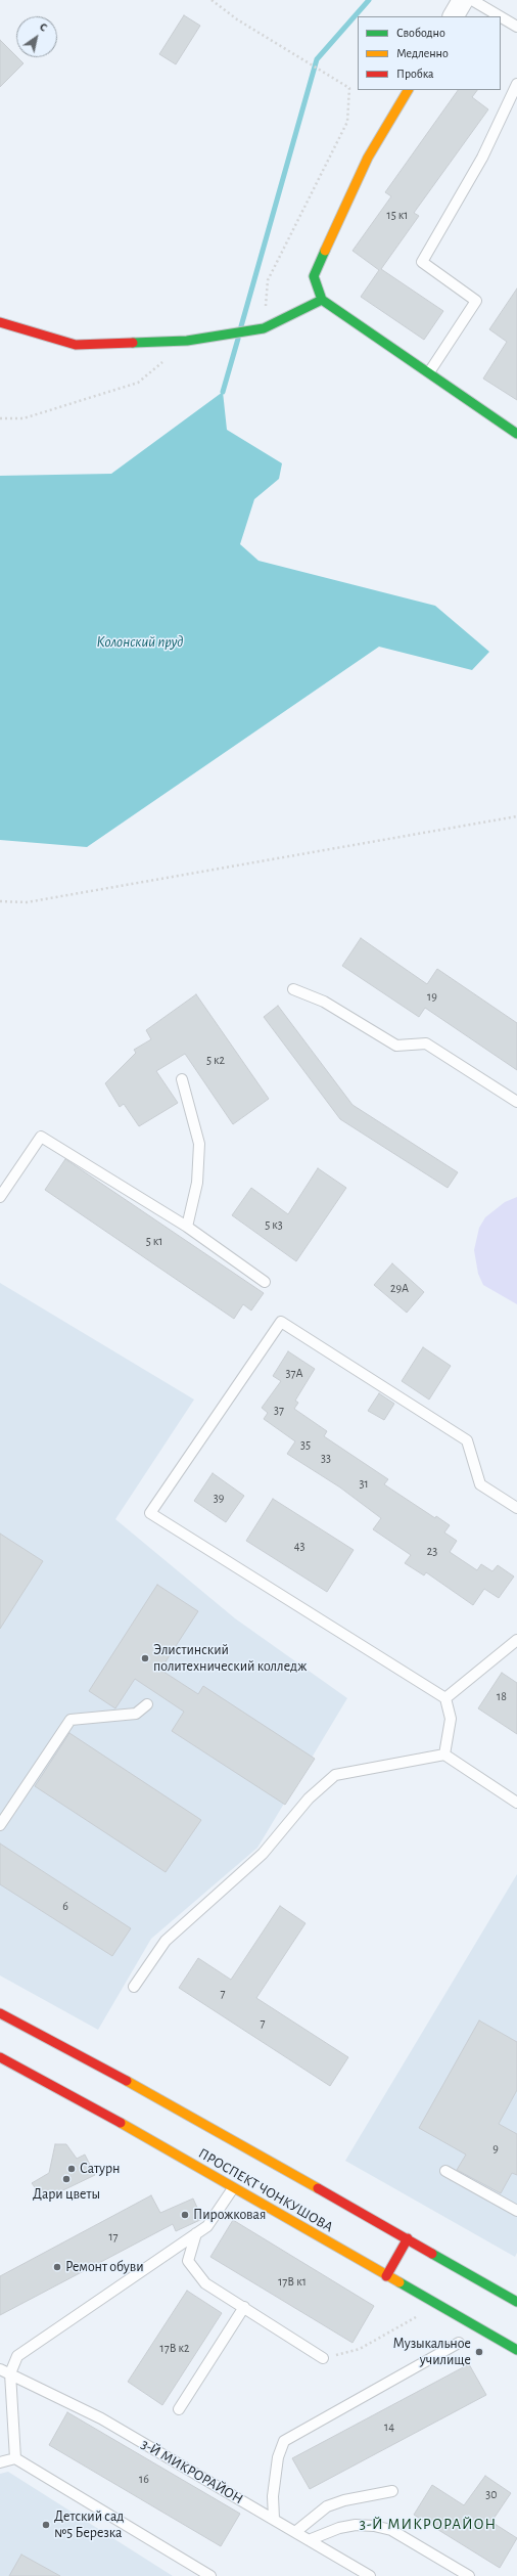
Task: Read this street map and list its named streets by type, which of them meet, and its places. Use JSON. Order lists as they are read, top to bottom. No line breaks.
{"streets":{"main road":["ПРОСПЕКТ ЧОНКУШОВА"],"lane":["3-Й МИКРОРАЙОН"]},"districts":["3-Й МИКРОРАЙОН"],"water":["Колонский пруд"],"places":["Элистинский политехнический колледж","Сатурн","Дари цветы","Пирожковая","Ремонт обуви","Музыкальное училище","Детский сад №5 Березка"],"house_numbers":["15 к1","19","5 к2","5 к3","5 к1","29А","37А","37","35","33","31","39","43","23","18","6","7","7","9","17","17В к1","17В к2","14","16","30"],"legend":["Свободно","Медленно","Пробка"],"north":"top right"}
